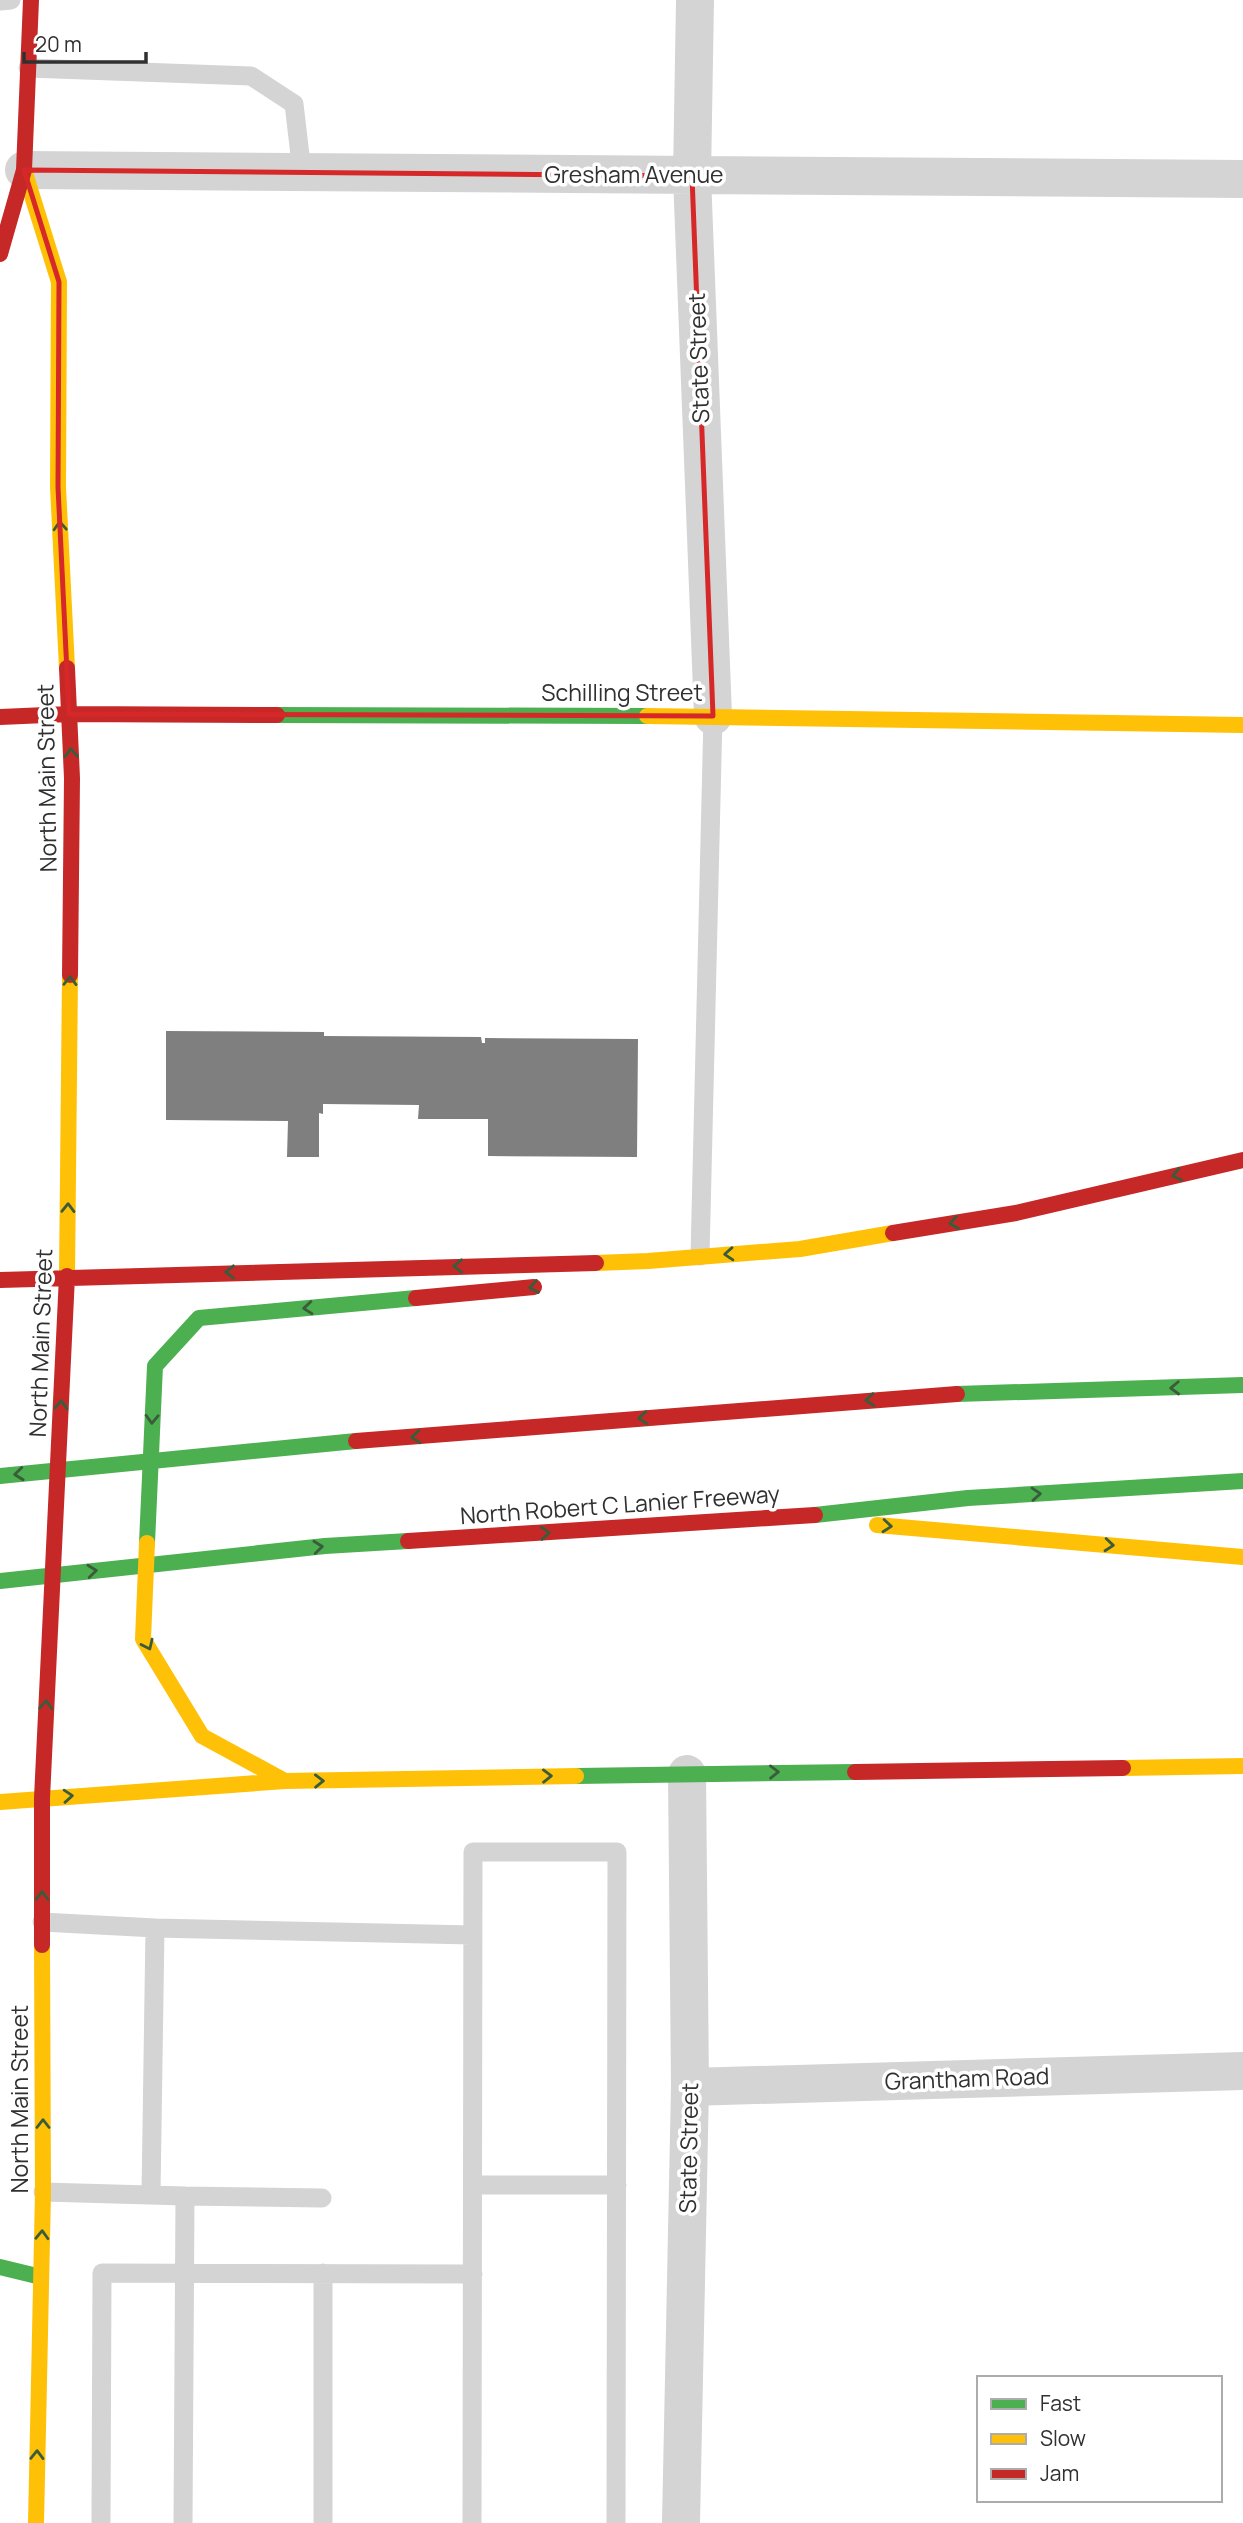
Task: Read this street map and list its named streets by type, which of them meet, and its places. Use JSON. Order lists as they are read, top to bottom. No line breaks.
{"streets":{"main road":["Schilling Street","North Main Street","North Robert C Lanier Freeway"],"street":["Gresham Avenue","State Street","Grantham Road"]},"crossings":[["Gresham Avenue","State Street"],["Gresham Avenue","North Main Street"],["State Street","Schilling Street"],["State Street","Grantham Road"],["Schilling Street","North Main Street"]],"one_way":["North Main Street"],"legend":["Fast","Slow","Jam"],"scale_bar":"20 m"}
